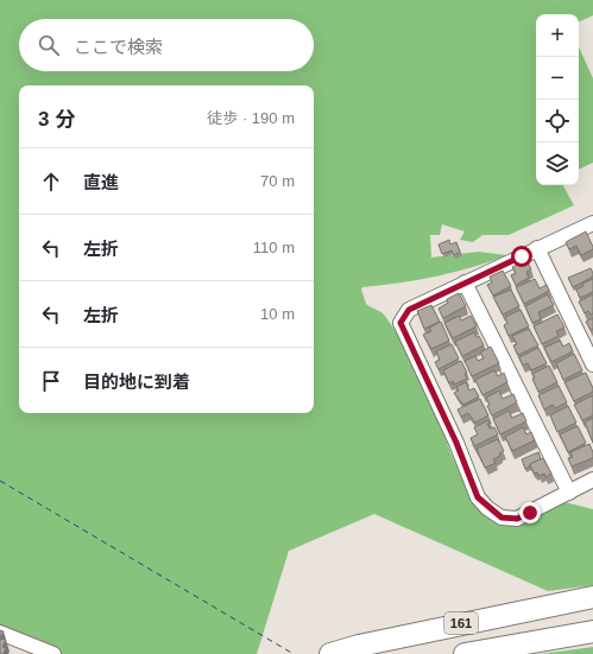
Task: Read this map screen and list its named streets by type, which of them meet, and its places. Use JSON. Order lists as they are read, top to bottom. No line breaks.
{"streets":{"highway":["161"]},"page":{"map_buttons":["+","−"],"search":"ここで検索","heading":["3 分","徒歩 · 190 m"],"list":[["直進","70 m"],["左折","110 m"],["左折","10 m"],"目的地に到着"]}}
